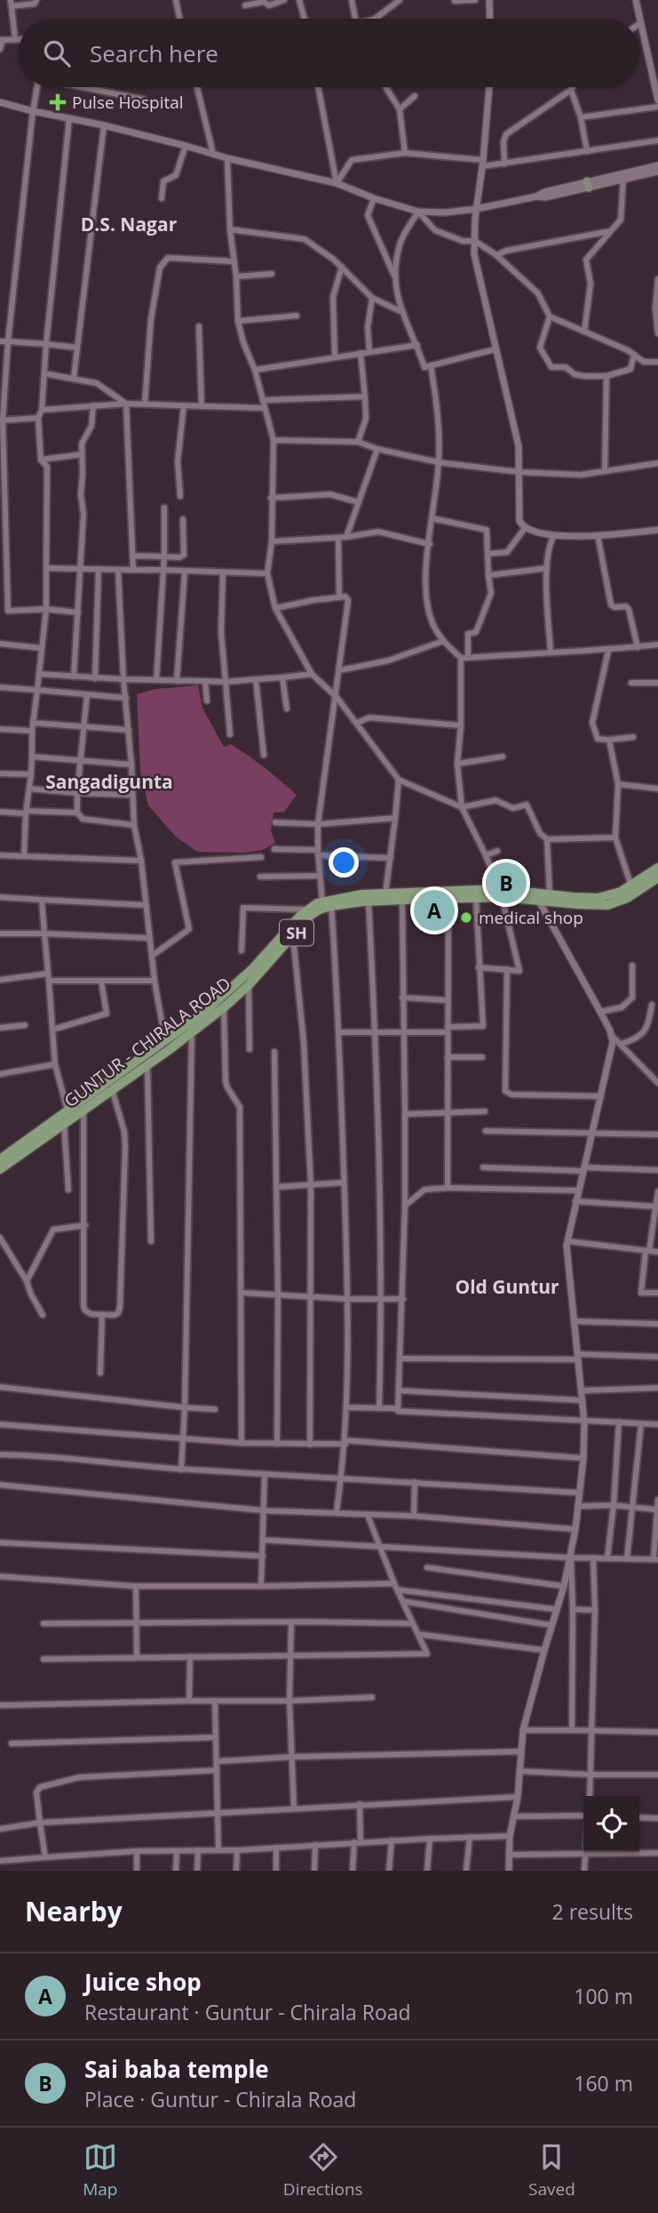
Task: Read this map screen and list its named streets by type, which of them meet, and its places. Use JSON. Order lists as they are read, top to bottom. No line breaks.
{"streets":{"main road":["SH","GUNTUR - CHIRALA ROAD"]},"districts":["D.S. Nagar","Sangadigunta","Old Guntur"],"places":{"health":["Pulse Hospital"],"other":["medical shop"]},"page":{"search":"Search here","pins":["B","A"],"heading":["Nearby","2 results"],"list":[{"mark":"A","name":"Juice shop","note":"Restaurant · Guntur - Chirala Road","value":"100 m"},{"mark":"B","name":"Sai baba temple","note":"Place · Guntur - Chirala Road","value":"160 m"}],"nav":["Map","Directions","Saved"]}}
